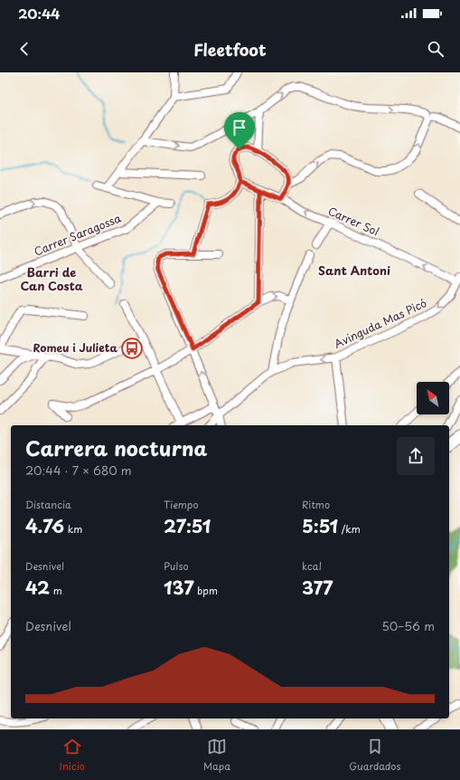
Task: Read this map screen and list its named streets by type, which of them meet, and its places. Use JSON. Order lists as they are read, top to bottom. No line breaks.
{"streets":{"street":["Carrer Sol","Carrer Saragossa","Avinguda Mas Picó"]},"crossings":[["Carrer Sol","Avinguda Mas Picó"]],"one_way":["Carrer Sol","Avinguda Mas Picó"],"districts":["Sant Antoni","Barri de Can Costa"],"places":{"bus stop":["Romeu i Julieta"]},"north":"top left","page":{"status":"20:44","header":"Fleetfoot","heading":["Carrera nocturna","20:44 · 7 × 680 m"],"stats":[["Distancia","4.76 km"],["Tiempo","27:51"],["Ritmo","5:51 /km"],["Desnivel","42 m"],["Pulso","137 bpm"],["kcal","377"]],"chart":["Desnivel","50–56 m"],"tabs":["Inicio","Mapa","Guardados"]}}
